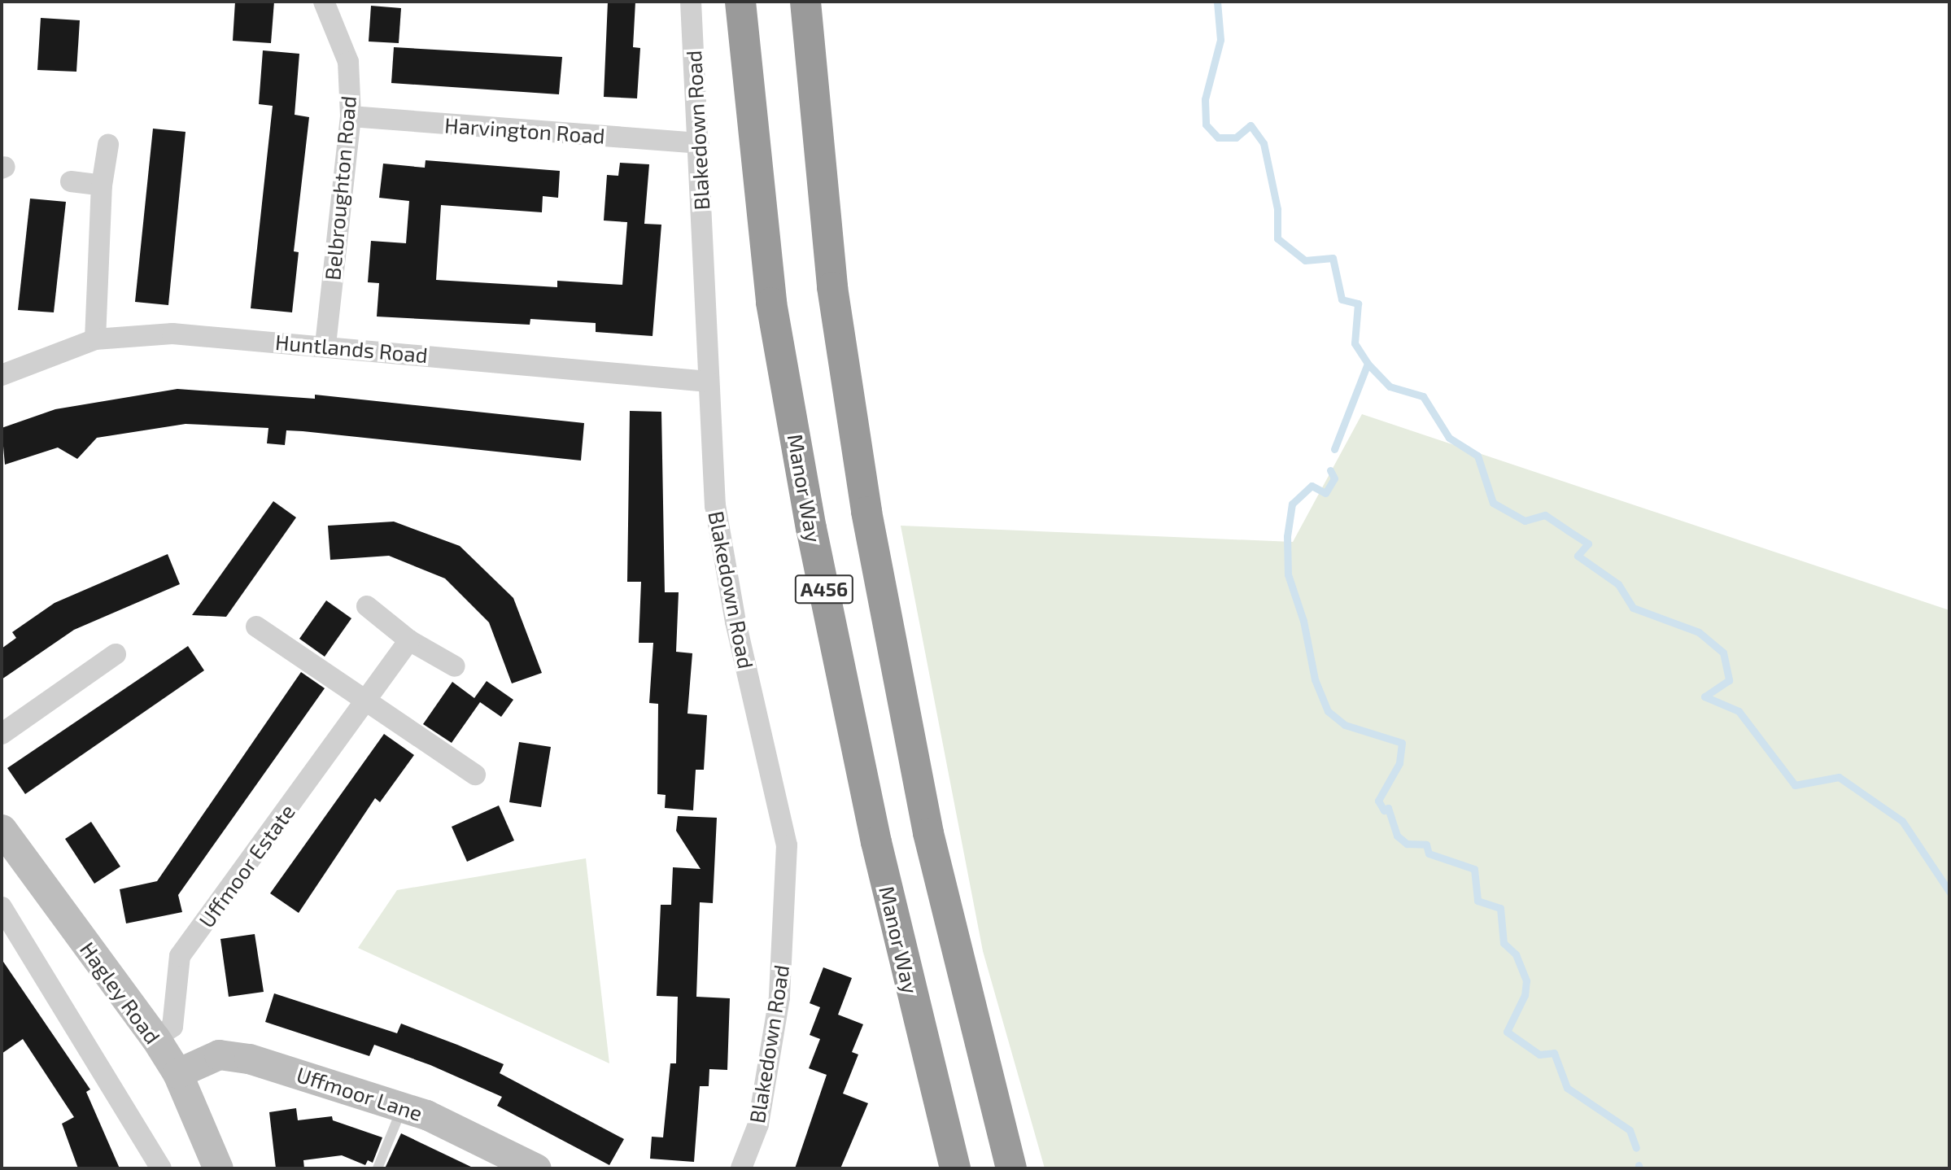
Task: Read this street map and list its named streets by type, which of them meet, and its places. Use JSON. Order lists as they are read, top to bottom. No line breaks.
{"streets":{"highway":["Manor Way","A456"],"main road":["Hagley Road","Uffmoor Lane"],"street":["Harvington Road","Blakedown Road","Belbroughton Road","Huntlands Road","Uffmoor Estate"]},"crossings":[["Harvington Road","Blakedown Road"],["Harvington Road","Belbroughton Road"],["Blakedown Road","Huntlands Road"],["Belbroughton Road","Huntlands Road"],["Uffmoor Estate","Hagley Road"],["Hagley Road","Uffmoor Lane"]]}
